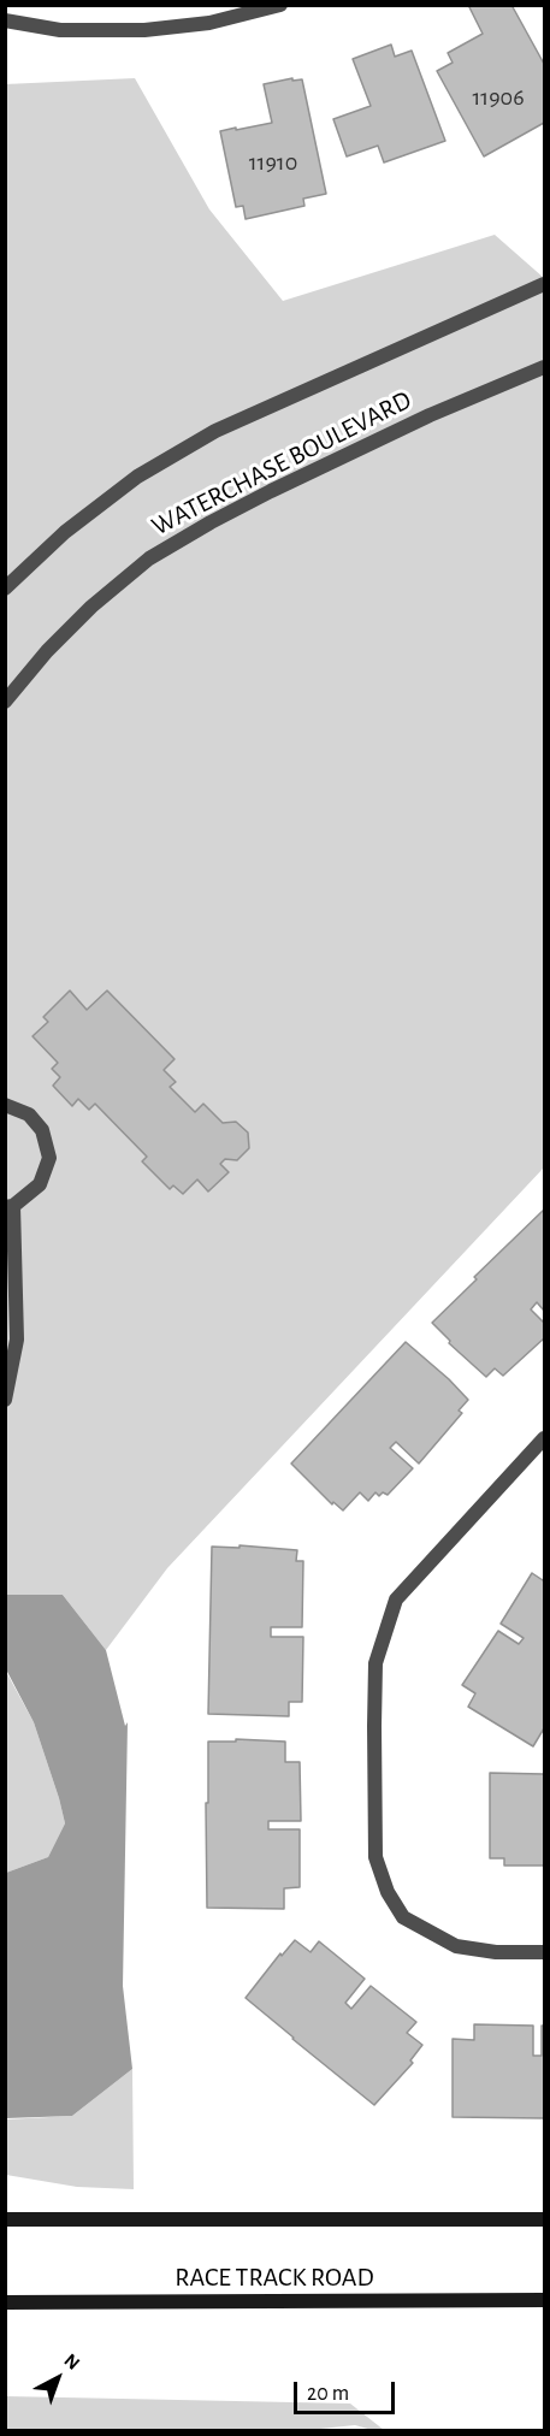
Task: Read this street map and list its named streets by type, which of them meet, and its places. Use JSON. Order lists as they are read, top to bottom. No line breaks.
{"streets":{"main road":["RACE TRACK ROAD"],"street":["WATERCHASE BOULEVARD"]},"house_numbers":["11906","11910"],"scale_bar":"20 m","north":"top right"}
